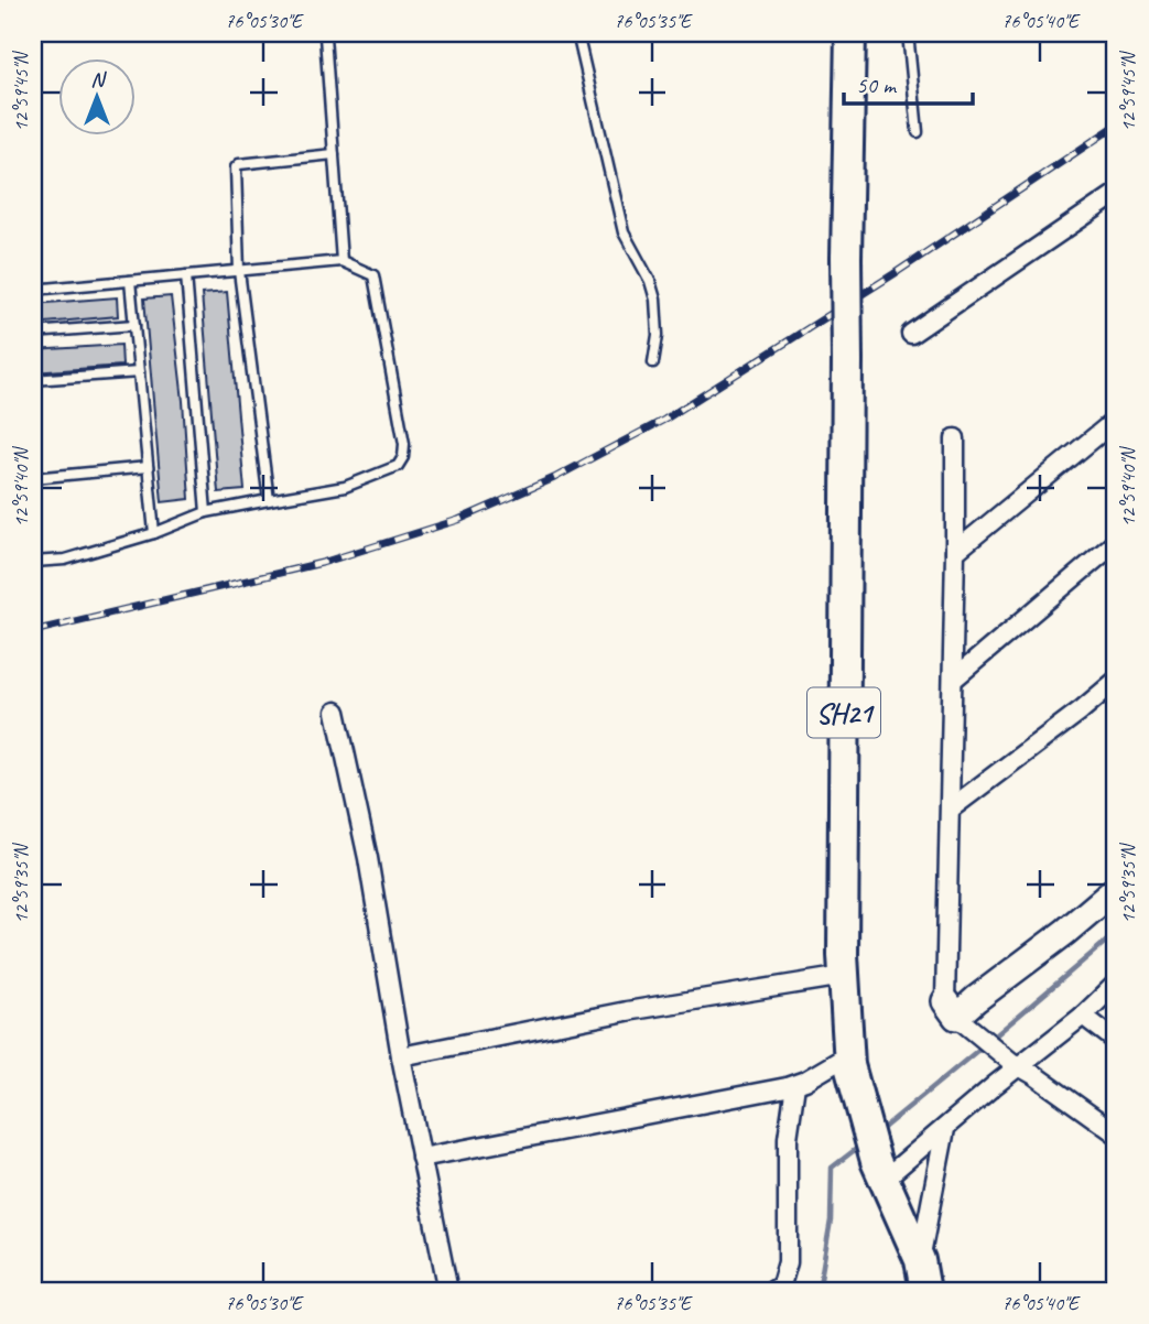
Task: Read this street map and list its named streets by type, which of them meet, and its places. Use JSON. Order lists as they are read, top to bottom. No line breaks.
{"streets":{"main road":["SH21"]},"scale_bar":"50 m","north":"top","coordinates":["76°05'30\"E","76°05'35\"E","76°05'40\"E","12°59'45\"N","12°59'40\"N","12°59'35\"N"]}
